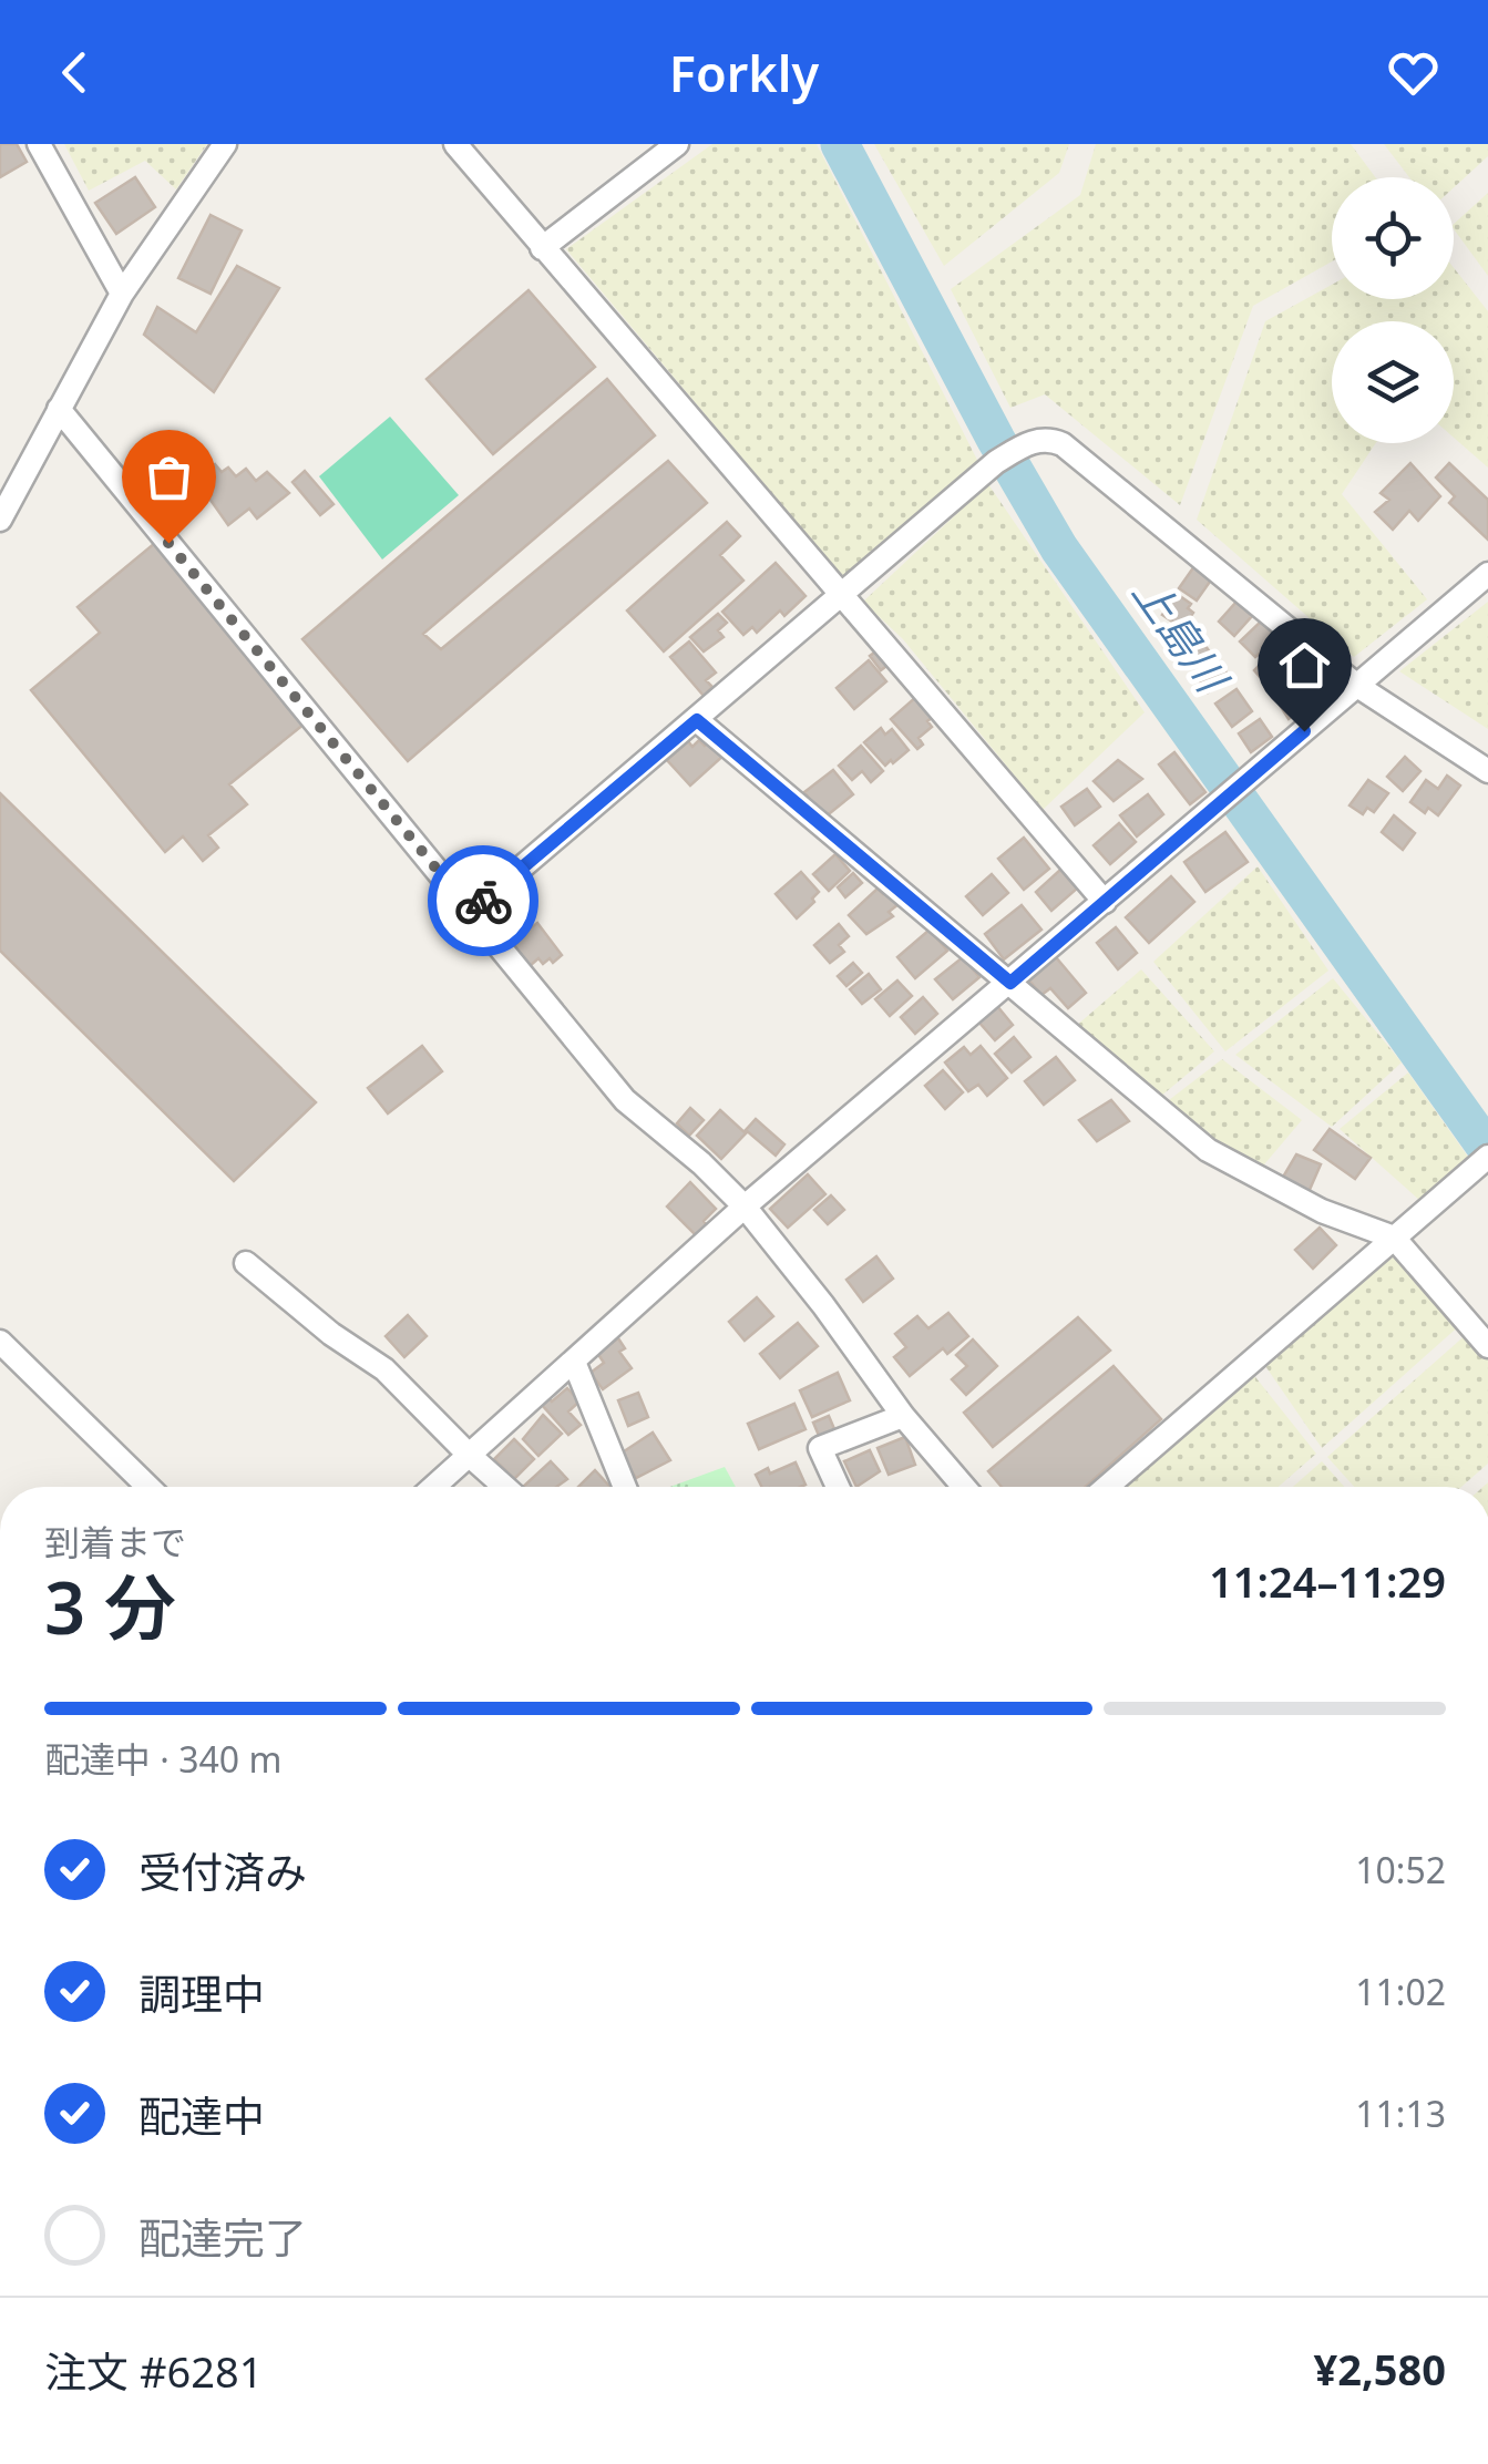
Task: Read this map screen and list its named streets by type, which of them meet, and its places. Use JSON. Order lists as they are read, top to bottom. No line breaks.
{"water":["上島川"],"page":{"header":"Forkly","heading":["3 分","到着まで","11:24–11:29"],"panel":["注文 #6281","¥2,580"],"bar":"配達中 · 340 m","list":[["受付済み","10:52"],["調理中","11:02"],["配達中","11:13"],"配達完了"]}}
